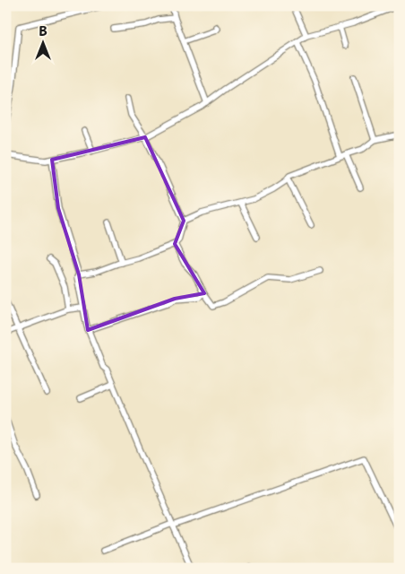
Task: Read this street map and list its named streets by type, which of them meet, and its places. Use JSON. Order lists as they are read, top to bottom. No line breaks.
{"north":"top"}
